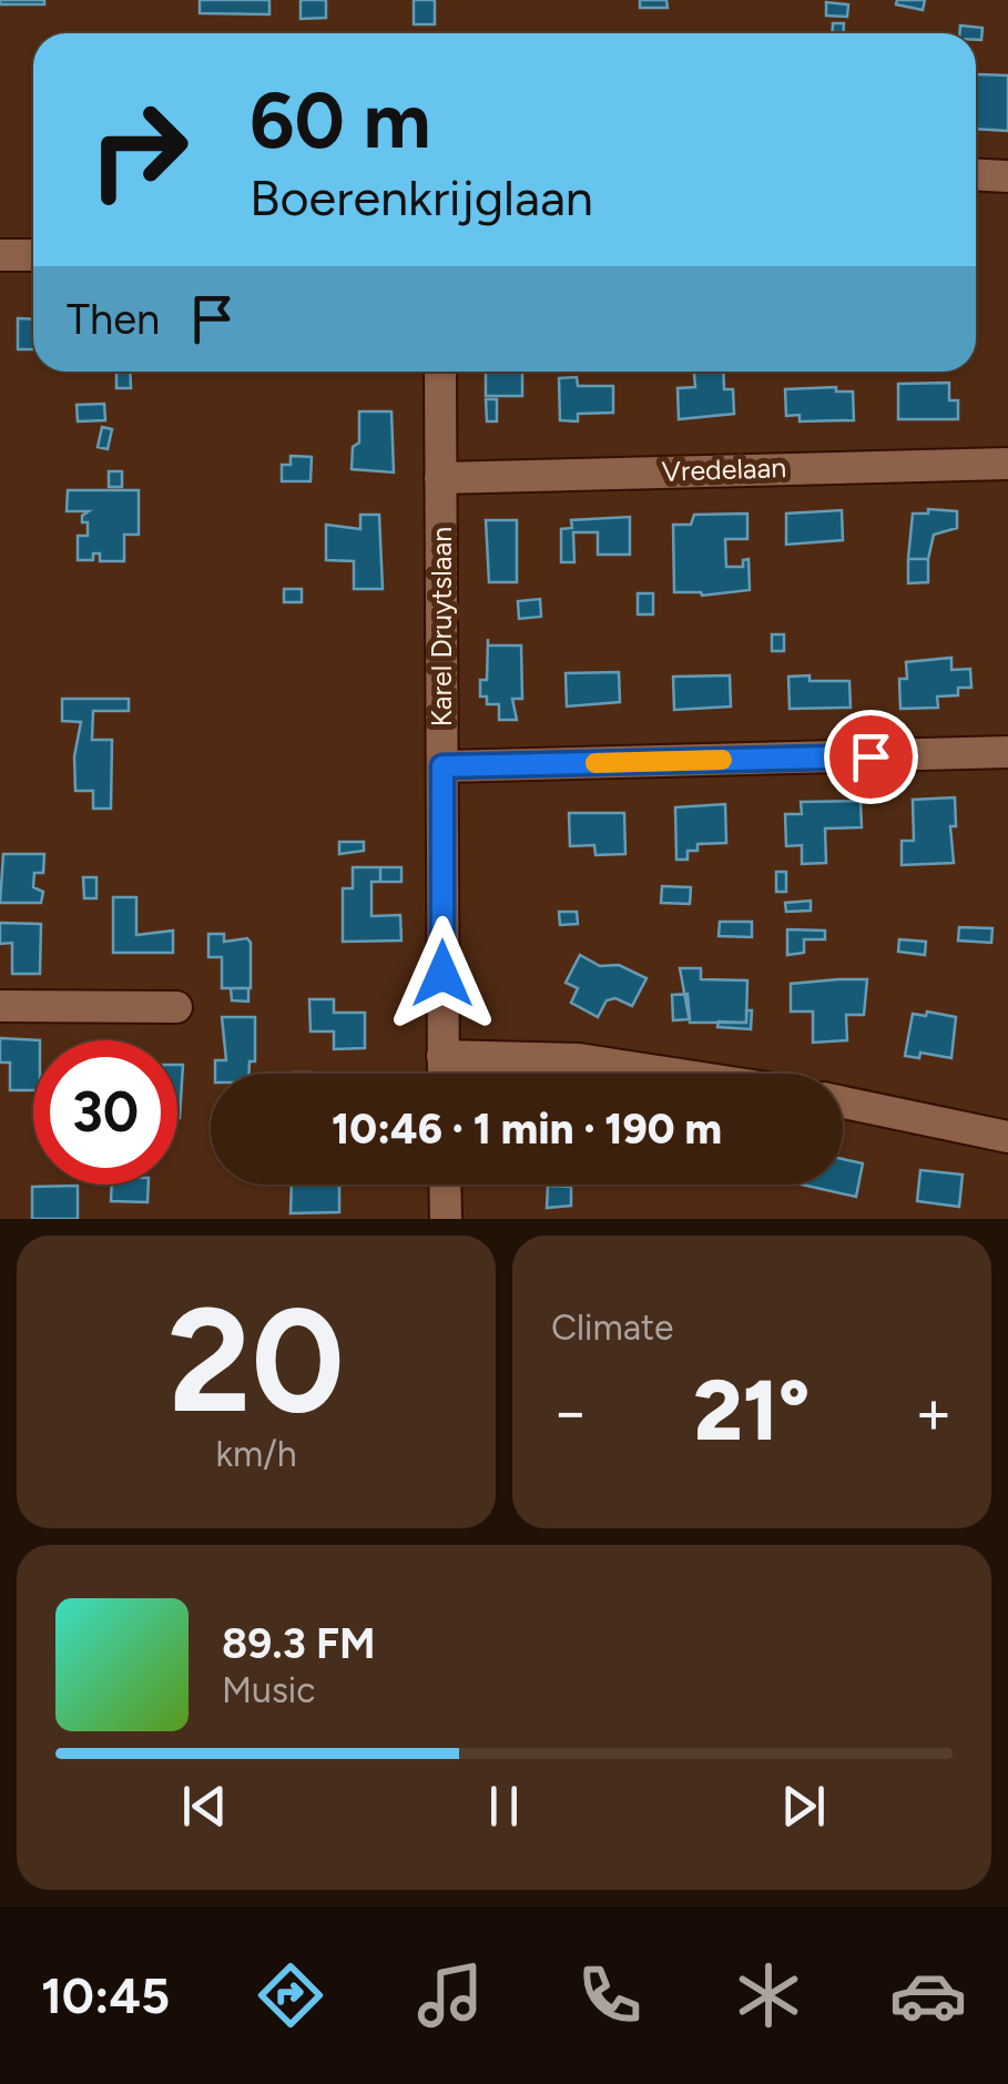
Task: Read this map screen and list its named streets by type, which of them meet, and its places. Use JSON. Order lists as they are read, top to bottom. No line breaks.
{"streets":{"street":["Vredelaan","Karel Druytslaan"]},"crossings":[["Vredelaan","Karel Druytslaan"]],"page":{"turn":["60 m","Boerenkrijglaan"],"then":"Then","limit":"30","trip":"10:46 · 1 min · 190 m","tile":[["20","km/h"],"Climate"],"heat":["−","21°","+"],"song":["89.3 FM","Music"],"tabs":"10:45"}}
